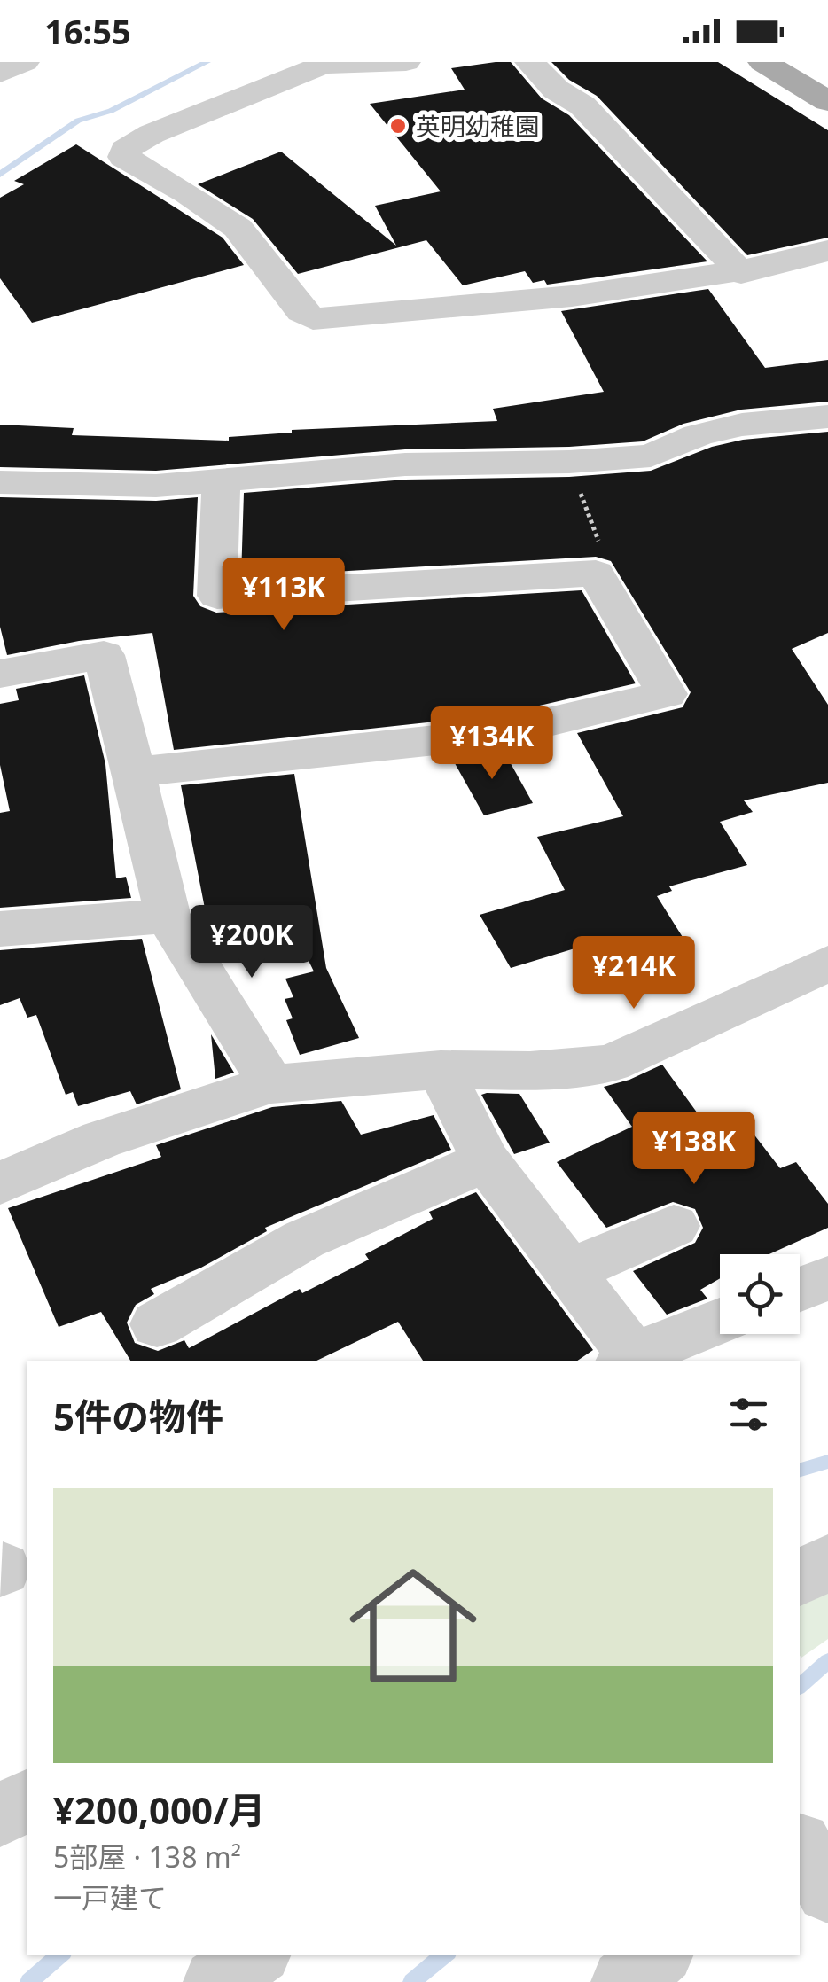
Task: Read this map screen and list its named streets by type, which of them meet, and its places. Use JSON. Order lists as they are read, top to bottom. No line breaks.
{"places":["英明幼稚園"],"page":{"status":"16:55","price":["¥113K","¥134K","¥200K","¥214K","¥138K"],"heading":"5件の物件","list":[{"name":"¥200,000/月","note":"5部屋 · 138 m² · 一戸建て"}]}}
